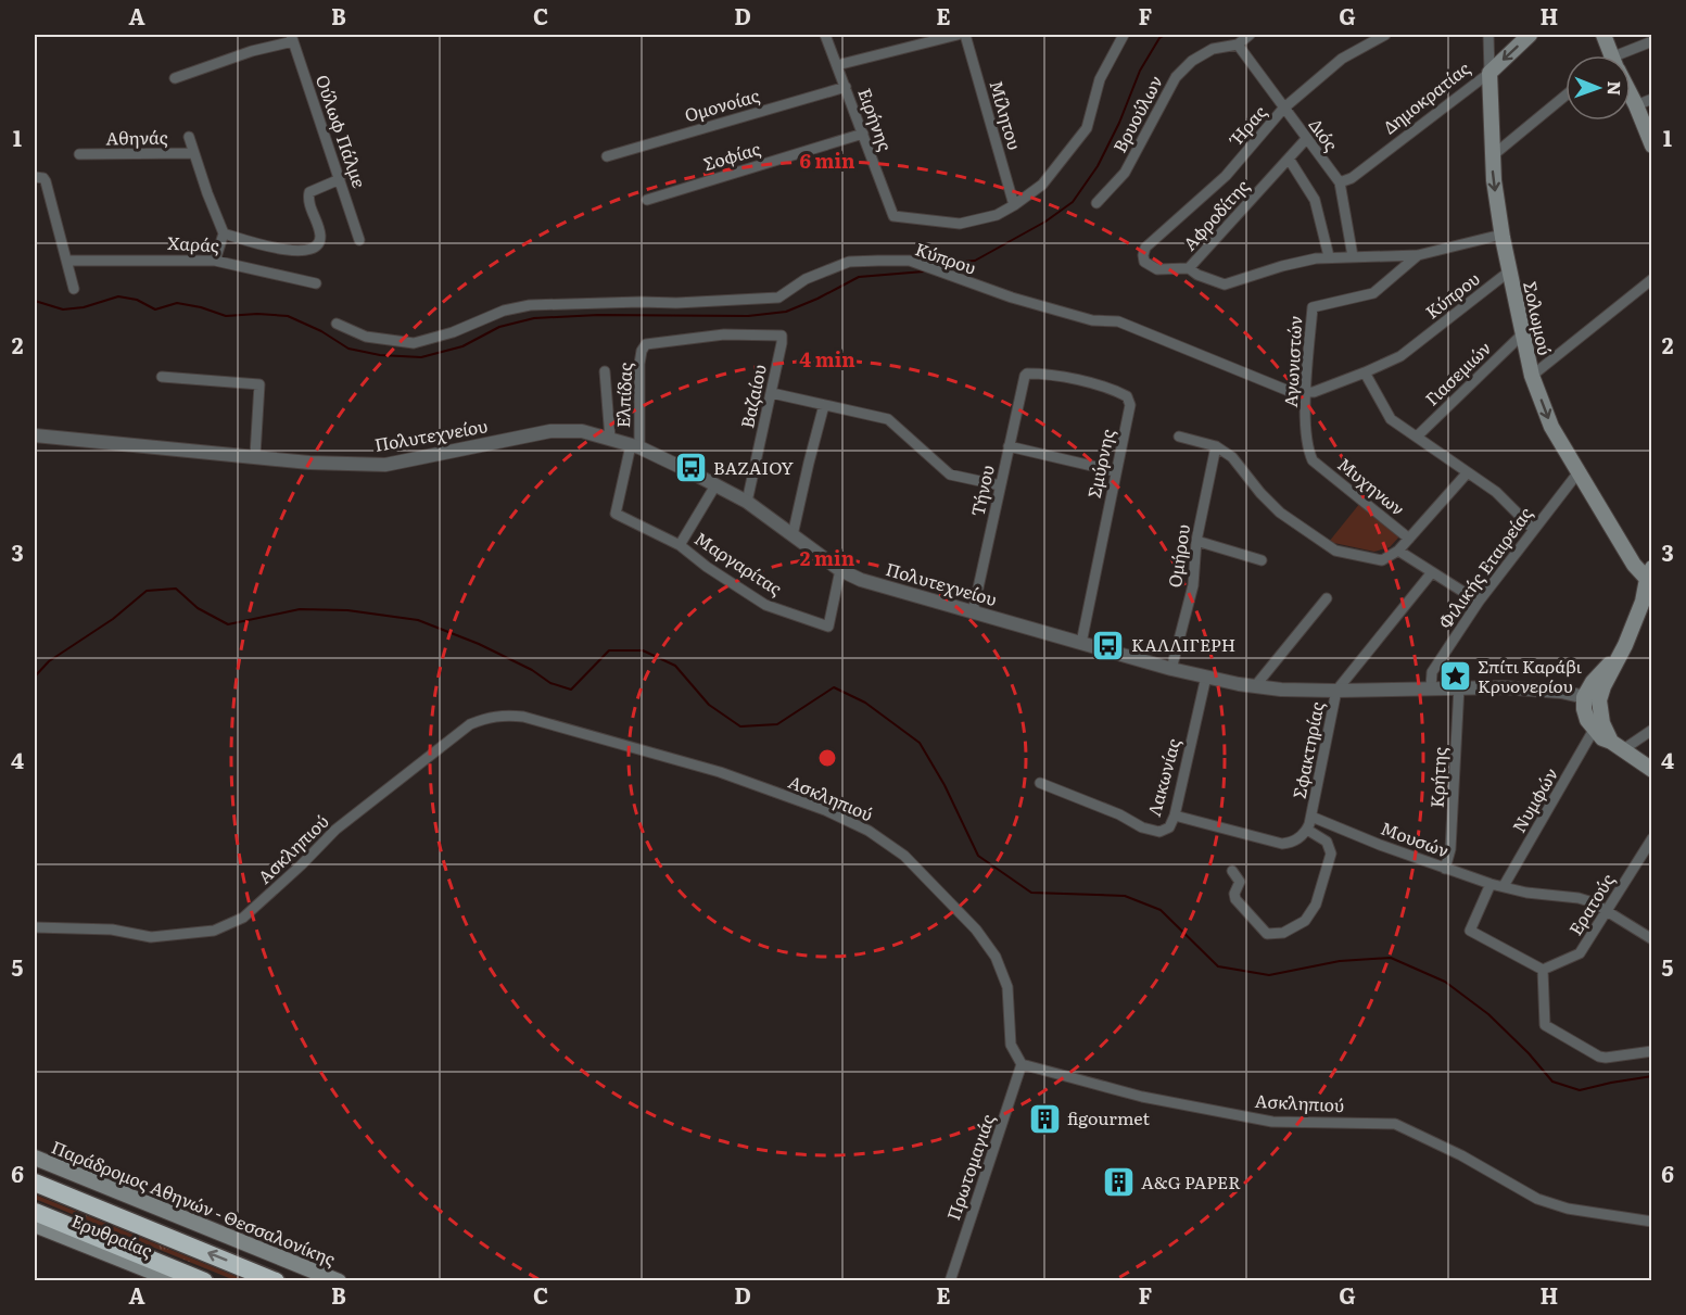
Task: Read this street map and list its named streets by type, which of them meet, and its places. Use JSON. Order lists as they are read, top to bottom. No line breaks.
{"streets":{"main road":["Δημοκρατίας","Σολωμού","Παράδρομος Αθηνών - Θεσσαλονίκης","Ερυθραίας"],"street":["Ομονοίας","Βρυούλων","Μίλητου","Ειρήνης","Ήρας","Ούλωφ Πάλμε","Διός","Αθηνάς","Σοφίας","Αφροδίτης","Χαράς","Κύπρου","Αγωνιστών","Γιασεμιών","Ελπίδας","Βαζαίου","Πολυτεχνείου","Σμύρνης","Μυχηνων","Τήνου","Ομήρου","Μαργαρίτας","Φιλικής Εταιρείας","Σφακτηρίας","Λακωνίας","Κρήτης","Ασκληπιού","Νυμφών","Μουσών","Ερατούς","Πρωτομαγιάς"]},"crossings":[["Δημοκρατίας","Διός"],["Δημοκρατίας","Σολωμού"],["Ομονοίας","Ειρήνης"],["Βρυούλων","Διός"],["Μίλητου","Ειρήνης"],["Ειρήνης","Σοφίας"],["Ήρας","Διός"],["Ήρας","Αφροδίτης"],["Διός","Αφροδίτης"],["Κύπρου","Σολωμού"],["Κύπρου","Αγωνιστών"],["Σολωμού","Γιασεμιών"],["Σολωμού","Φιλικής Εταιρείας"],["Αγωνιστών","Μυχηνων"],["Ελπίδας","Βαζαίου"],["Ελπίδας","Πολυτεχνείου"],["Ελπίδας","Μαργαρίτας"],["Βαζαίου","Πολυτεχνείου"],["Πολυτεχνείου","Σμύρνης"],["Πολυτεχνείου","Τήνου"],["Πολυτεχνείου","Ομήρου"],["Πολυτεχνείου","Μαργαρίτας"],["Πολυτεχνείου","Φιλικής Εταιρείας"],["Πολυτεχνείου","Σφακτηρίας"],["Πολυτεχνείου","Λακωνίας"],["Πολυτεχνείου","Κρήτης"],["Σμύρνης","Τήνου"],["Σφακτηρίας","Μουσών"],["Κρήτης","Μουσών"],["Ασκληπιού","Πρωτομαγιάς"],["Νυμφών","Μουσών"],["Μουσών","Ερατούς"]],"places":{"bus stop":["ΒΑΖΑΙΟΥ","ΚΑΛΛΙΓΕΡΗ"],"place":["Σπίτι Καράβι Κρυονερίου"],"building":["figourmet","A&G PAPER"]},"north":"right","grid":{"columns":["A","B","C","D","E","F","G","H"],"rows":["1","2","3","4","5","6"]},"rings":["6 min","4 min","2 min"]}
